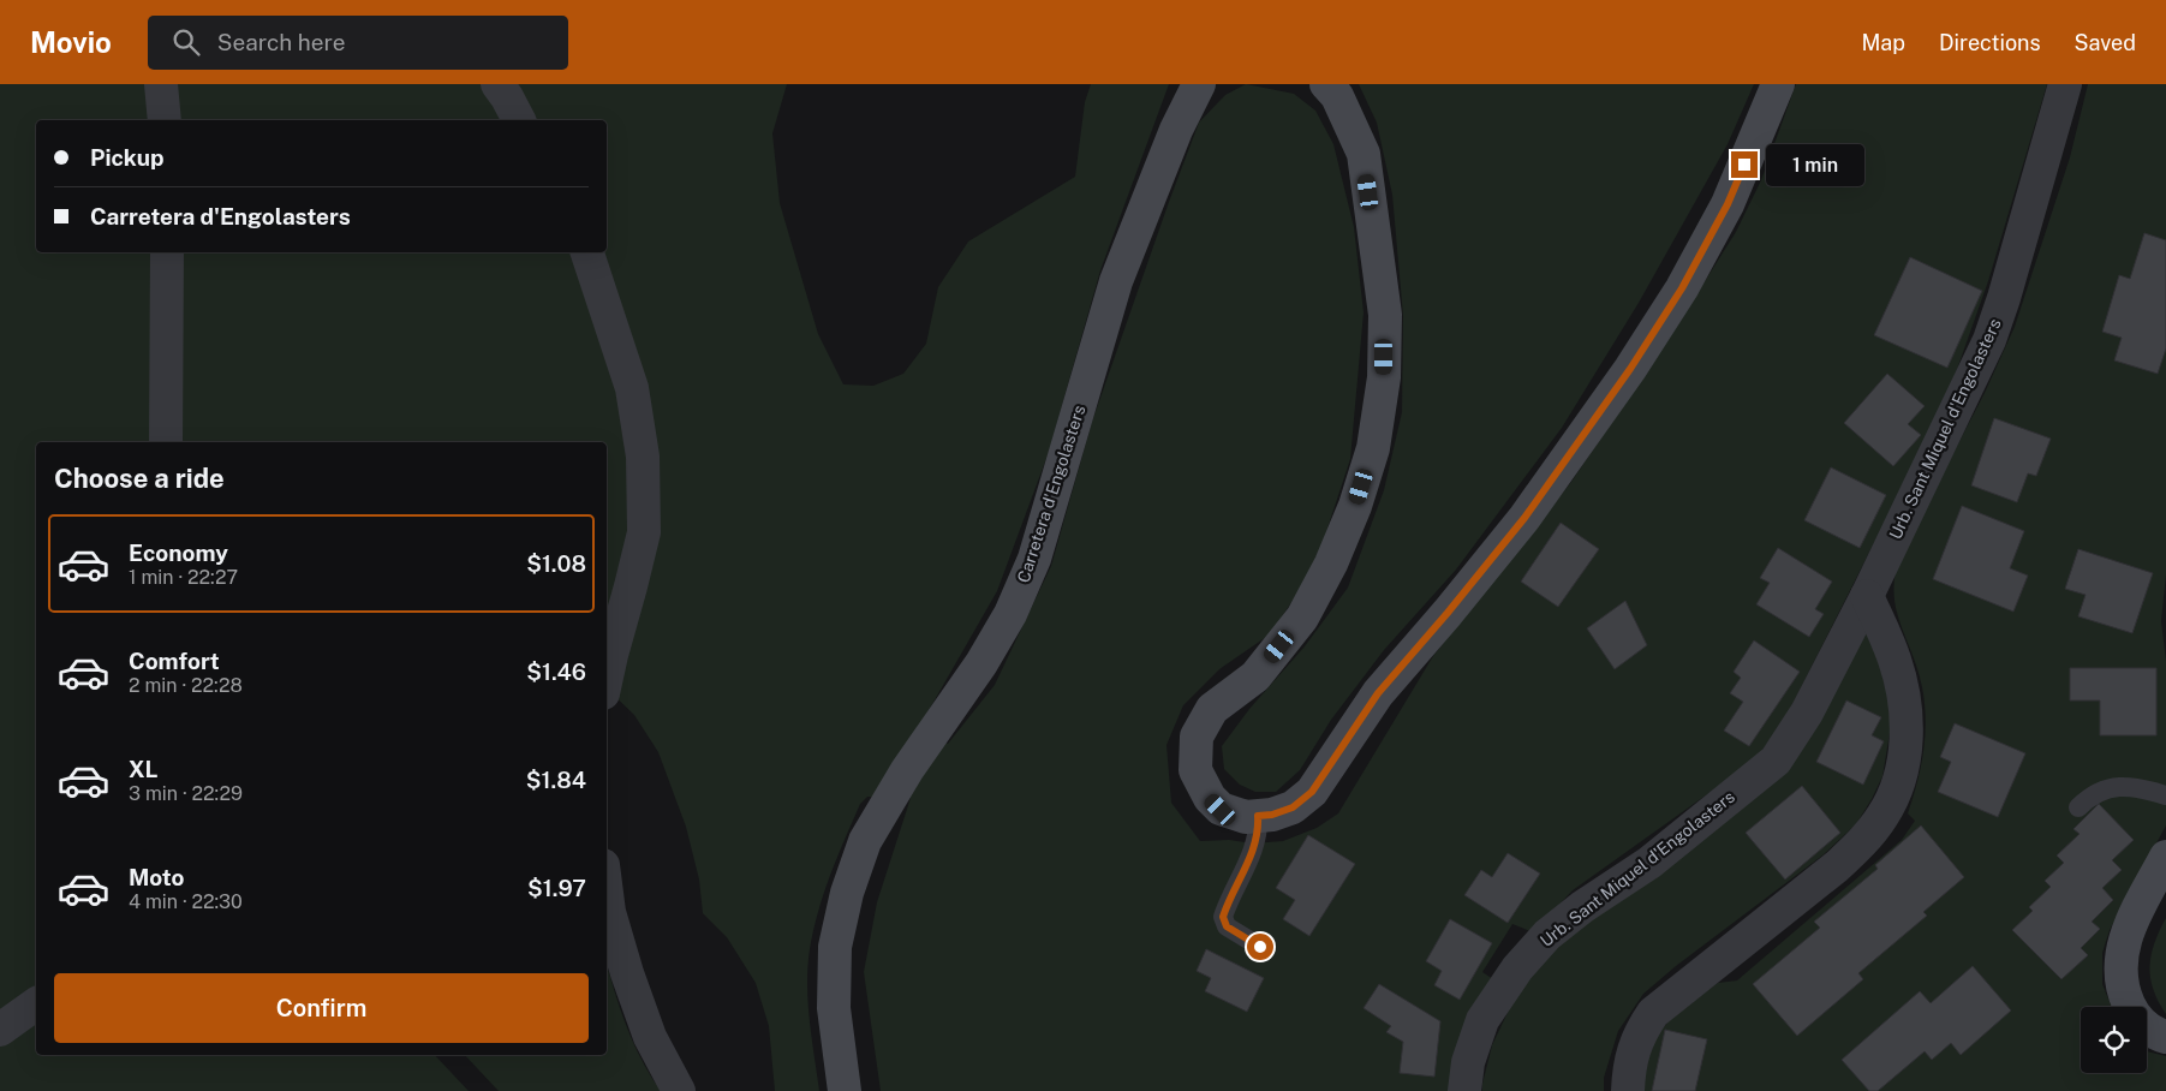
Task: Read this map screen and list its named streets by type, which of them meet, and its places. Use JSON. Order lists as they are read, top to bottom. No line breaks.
{"streets":{"main road":["Carretera d'Engolasters"],"street":["Urb. Sant Miquel d'Engolasters"]},"page":{"header":"Movio","search":"Search here","nav":["Map","Directions","Saved"],"banner":["Pickup","Carretera d'Engolasters"],"bubble":"1 min","heading":"Choose a ride","list":[{"name":"Economy","note":"1 min · 22:27","value":"$1.08"},{"name":"Comfort","note":"2 min · 22:28","value":"$1.46"},{"name":"XL","note":"3 min · 22:29","value":"$1.84"},{"name":"Moto","note":"4 min · 22:30","value":"$1.97"}],"buttons":"Confirm"}}
